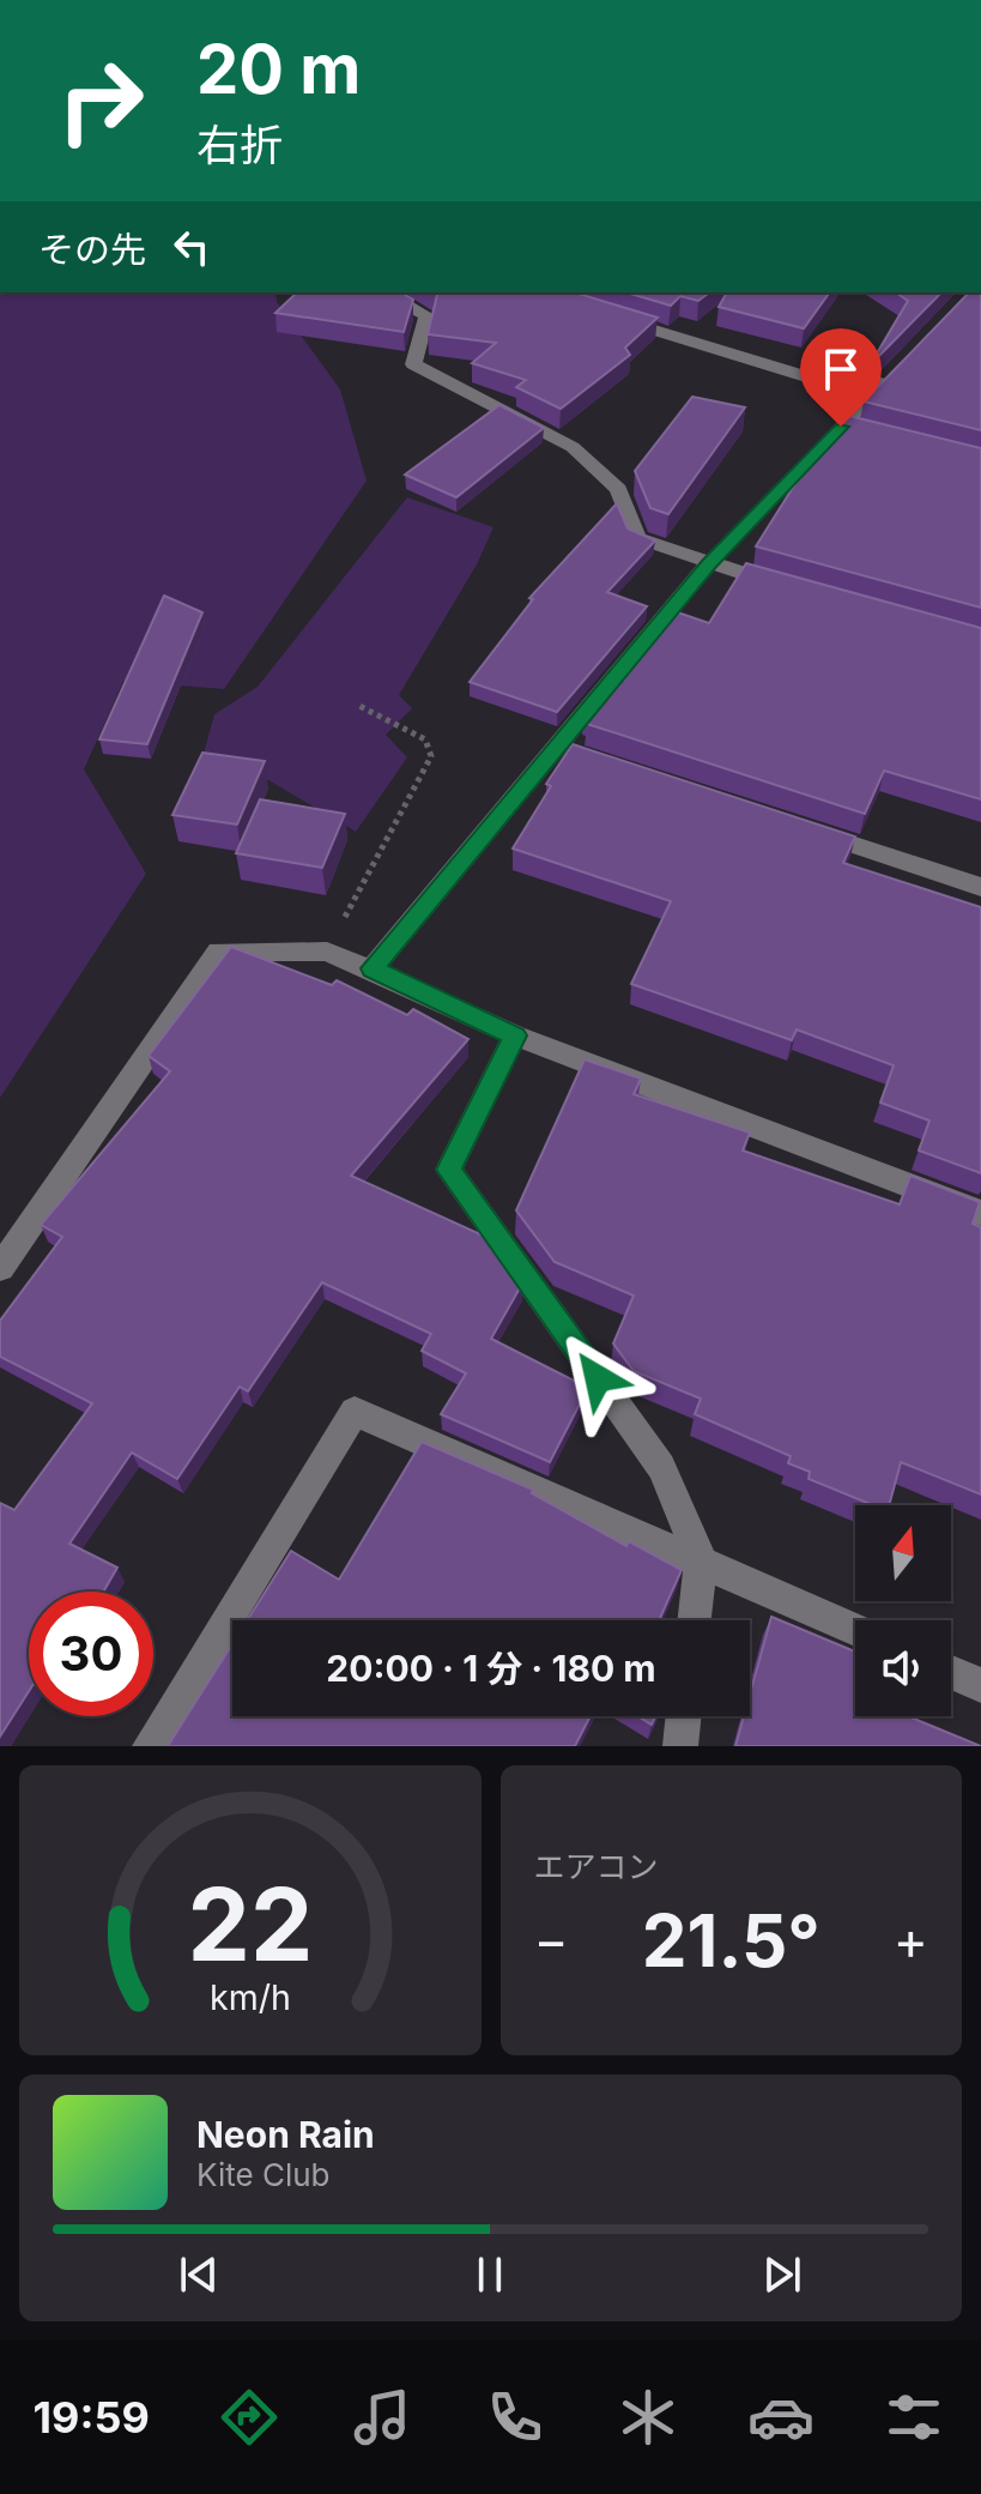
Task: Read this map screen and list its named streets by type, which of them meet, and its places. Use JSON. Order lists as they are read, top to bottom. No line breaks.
{"north":"top","page":{"turn":["20 m","右折"],"then":"その先","limit":"30","trip":"20:00 · 1 分 · 180 m","tile":"エアコン","heat":["−","21.5°","+"],"song":["Neon Rain","Kite Club"],"tabs":"19:59","gauge":["22","km/h"]}}
